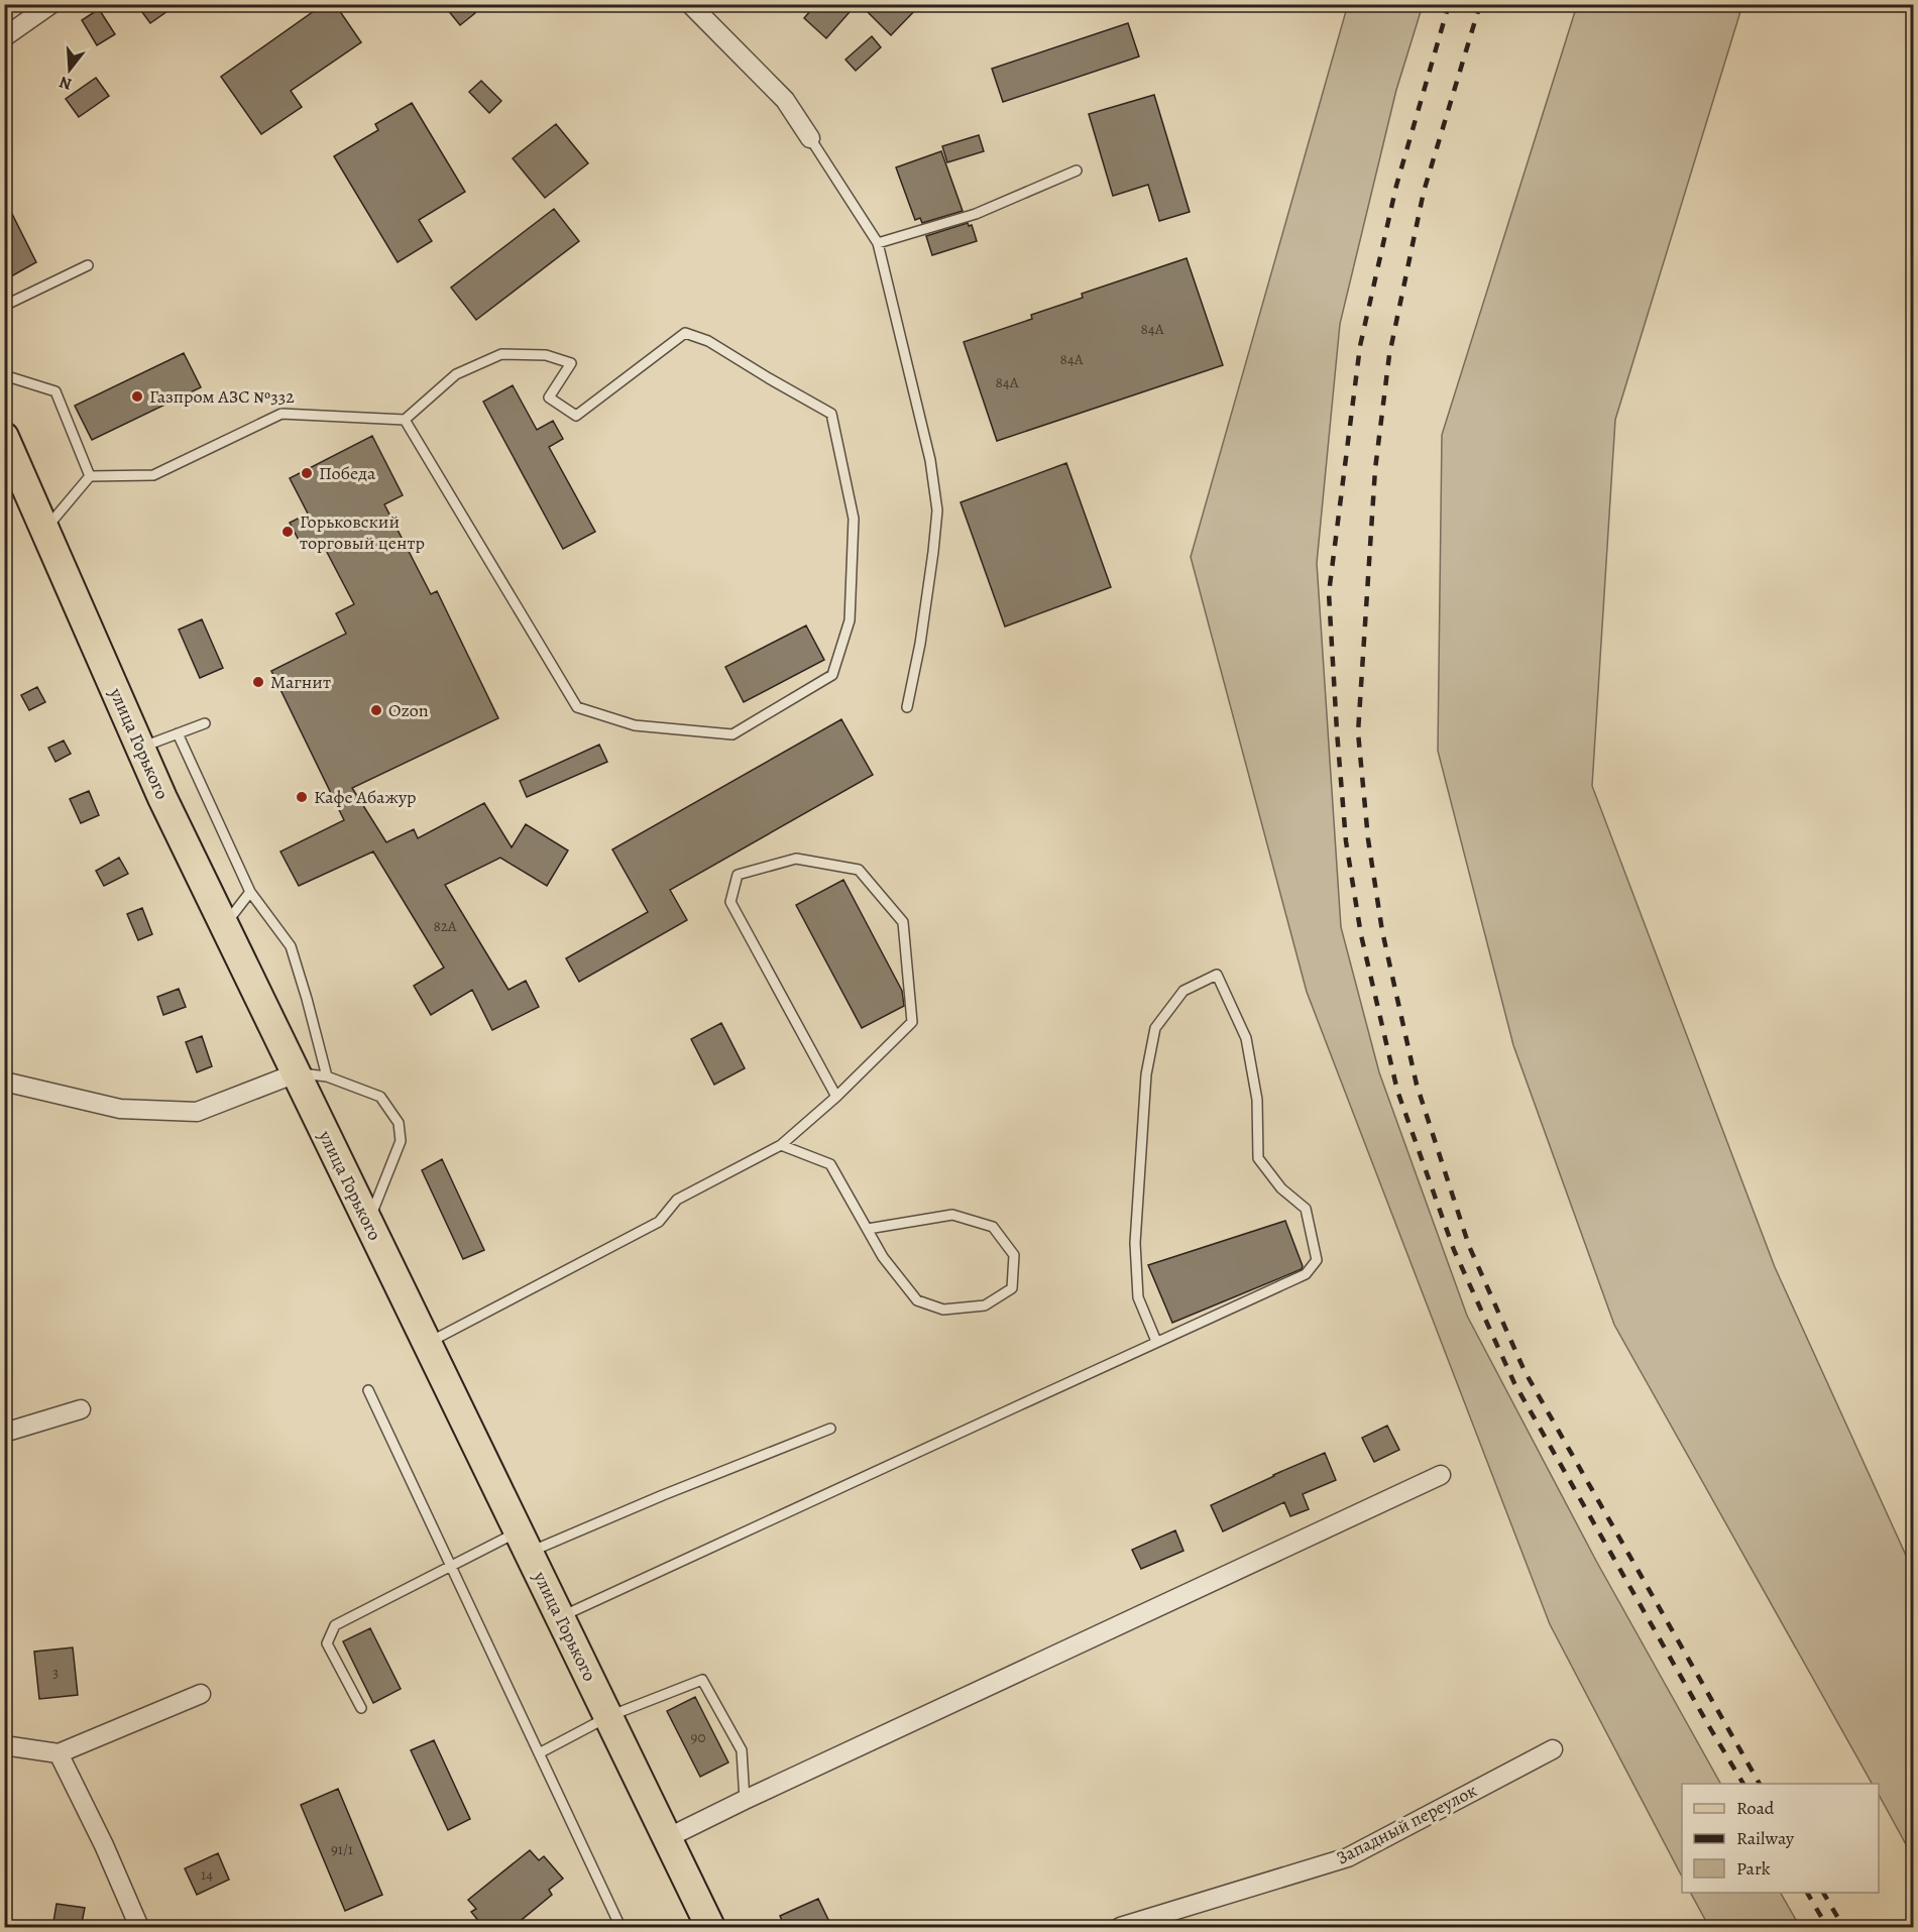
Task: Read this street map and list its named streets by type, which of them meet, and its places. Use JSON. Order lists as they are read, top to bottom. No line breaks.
{"streets":{"main road":["улица Горького"],"street":["Западный переулок"]},"places":["Газпром АЗС №332","Победа","Горьковский торговый центр","Магнит","Ozon","Кафе Абажур"],"house_numbers":["84А","84А","84А","82А","3","90","91/1","14"],"legend":["Road","Railway","Park"],"north":"bottom"}
